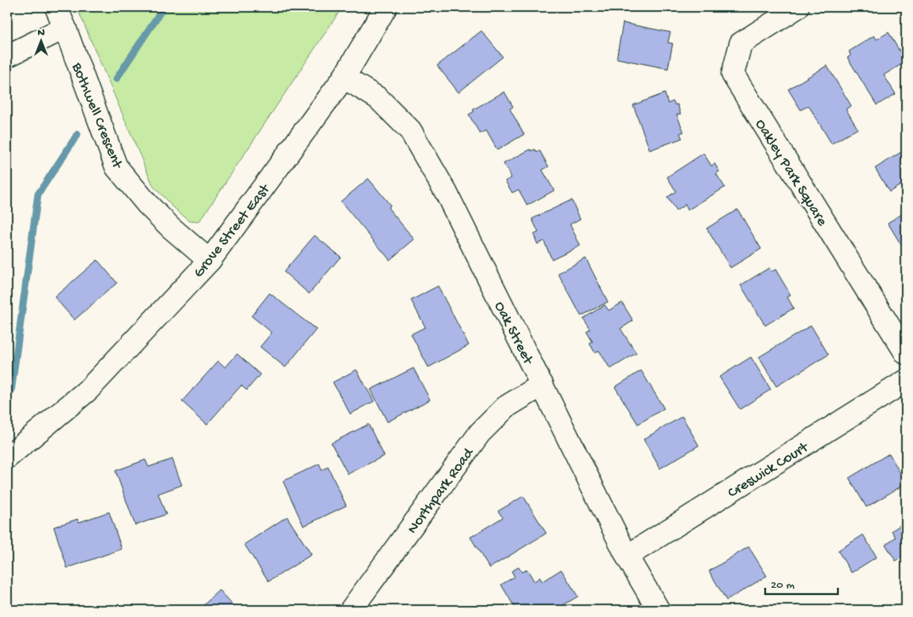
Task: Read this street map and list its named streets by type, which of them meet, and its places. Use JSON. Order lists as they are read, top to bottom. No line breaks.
{"streets":{"street":["Bothwell Crescent","Oakley Park Square","Grove Street East","Oak Street","Creswick Court","Northpark Road"]},"crossings":[["Bothwell Crescent","Grove Street East"],["Grove Street East","Oak Street"],["Oak Street","Creswick Court"],["Oak Street","Northpark Road"]],"scale_bar":"20 m","north":"top"}
